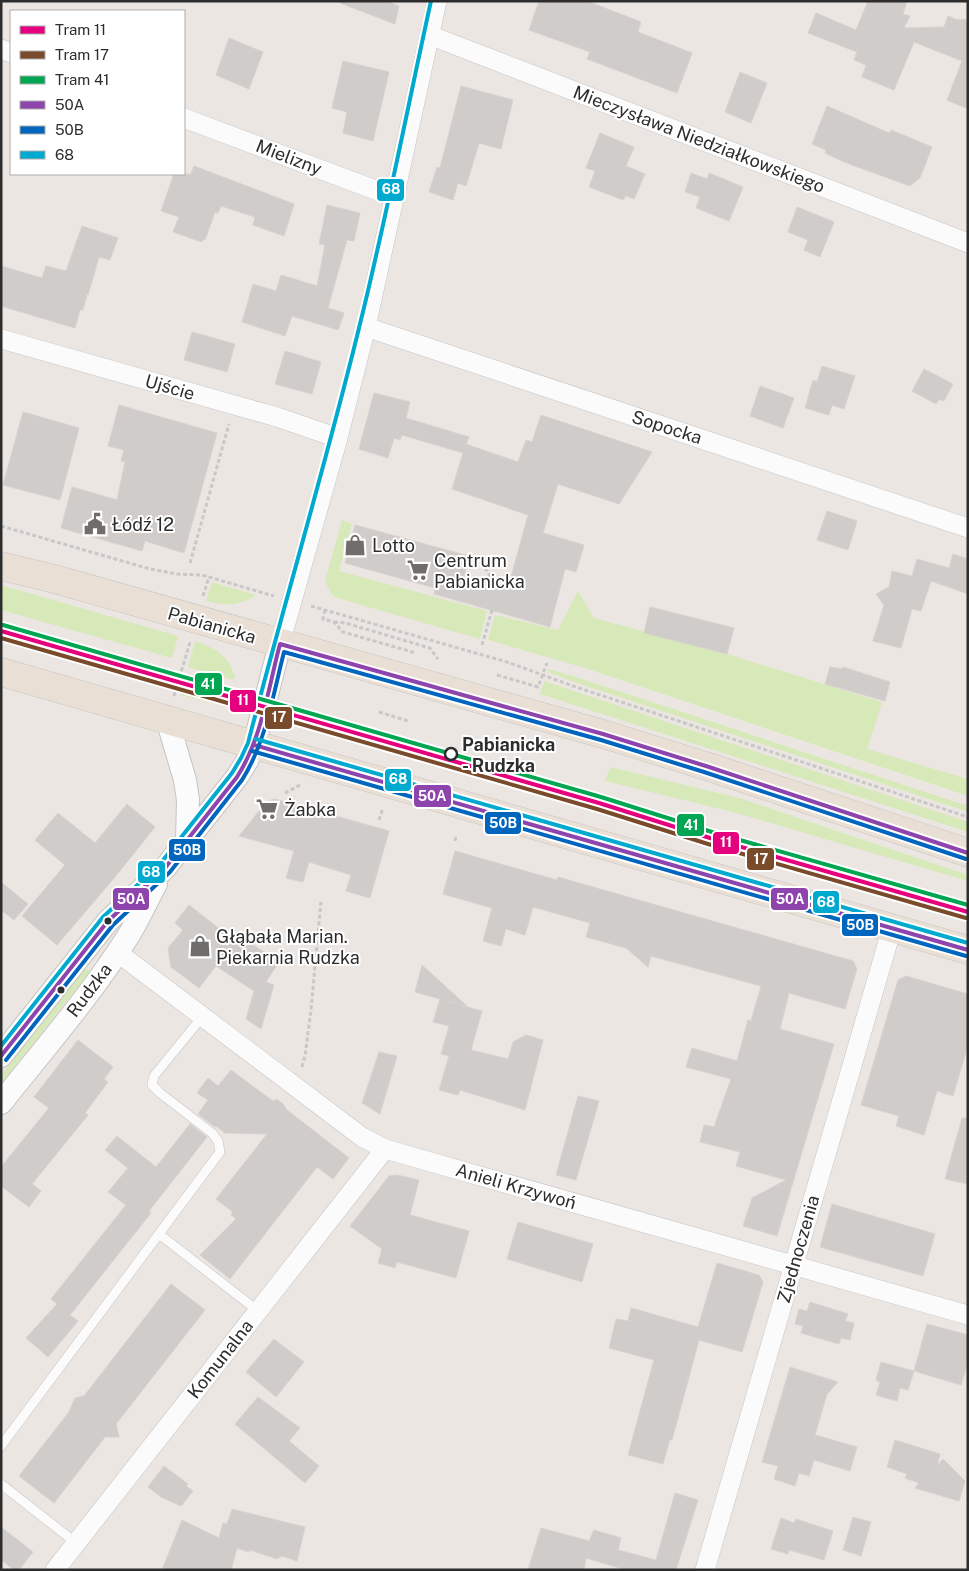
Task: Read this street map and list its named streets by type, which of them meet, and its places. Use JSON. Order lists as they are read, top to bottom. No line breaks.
{"streets":{"main road":["Pabianicka"],"street":["Mieczysława Niedziałkowskiego","Mielizny","Ujście","Sopocka","Rudzka","Anieli Krzywoń","Zjednoczenia","Komunalna"]},"crossings":[["Pabianicka","Rudzka"],["Rudzka","Anieli Krzywoń"],["Anieli Krzywoń","Zjednoczenia"],["Anieli Krzywoń","Komunalna"]],"places":{"public building":["Łódź 12"],"shop":["Lotto","Głąbała Marian. Piekarnia Rudzka"],"supermarket":["Centrum Pabianicka","Żabka"],"other":["Pabianicka - Rudzka"]},"lines":["transit line 68","tram line 41","tram line 11","tram line 17","transit line 50A","transit line 50B"],"legend":["Tram 11","Tram 17","Tram 41","50A","50B","68"]}
